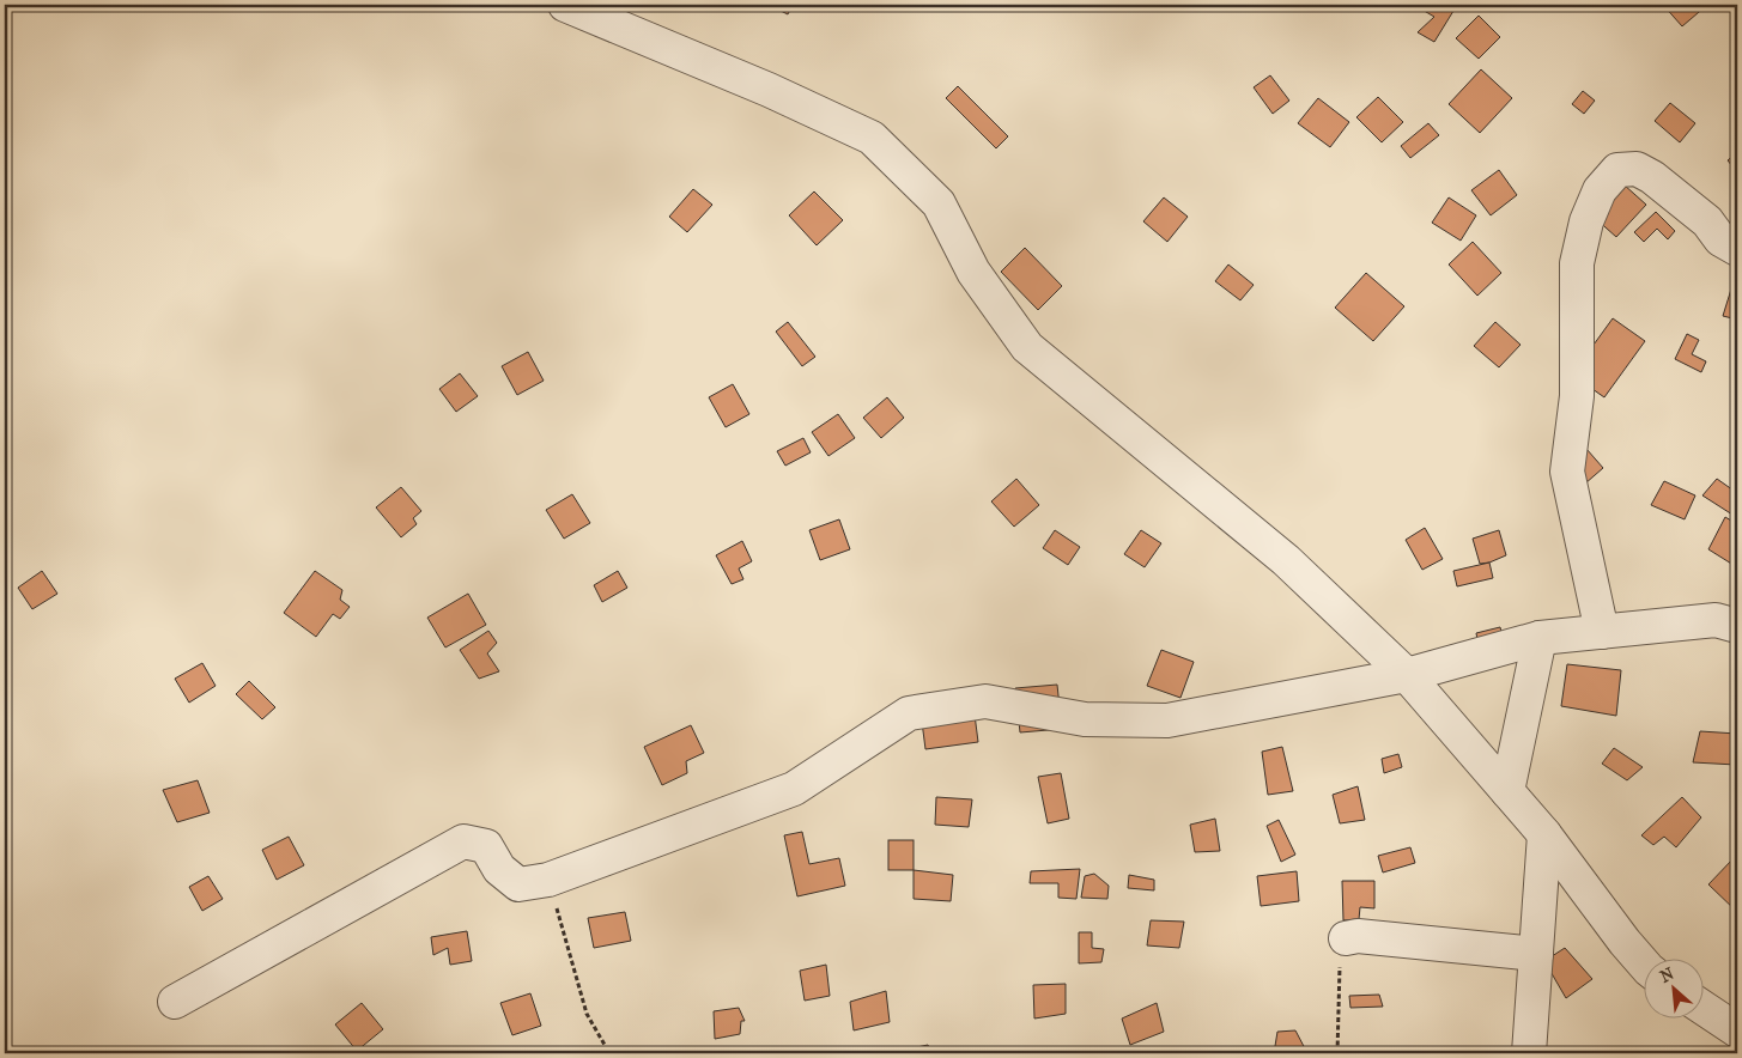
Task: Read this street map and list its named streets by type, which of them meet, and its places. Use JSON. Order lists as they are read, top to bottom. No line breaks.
{"north":"top left"}
